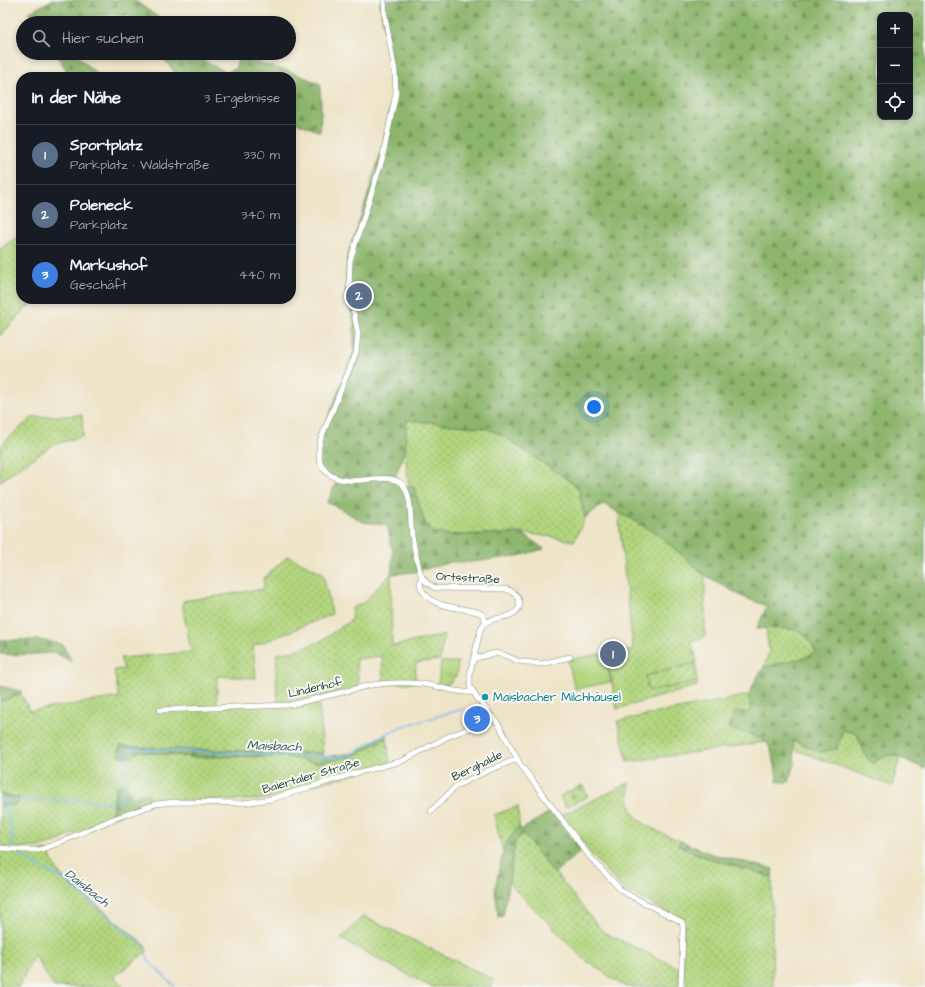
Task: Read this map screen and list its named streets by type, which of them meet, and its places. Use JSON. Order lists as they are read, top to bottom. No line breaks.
{"streets":{"street":["Ortsstraße","Lindenhof","Berghalde","Baiertaler Straße"]},"water":["Maisbach","Daisbach"],"places":["Maisbacher Milchhäusel"],"page":{"map_buttons":["+","−"],"search":"Hier suchen","heading":["In der Nähe","3 Ergebnisse"],"list":[{"mark":"1","name":"Sportplatz","note":"Parkplatz · Waldstraße","value":"330 m"},{"mark":"2","name":"Poleneck","note":"Parkplatz","value":"340 m"},{"mark":"3","name":"Markushof","note":"Geschäft","value":"440 m"}],"pins":["2","1","3"]}}
